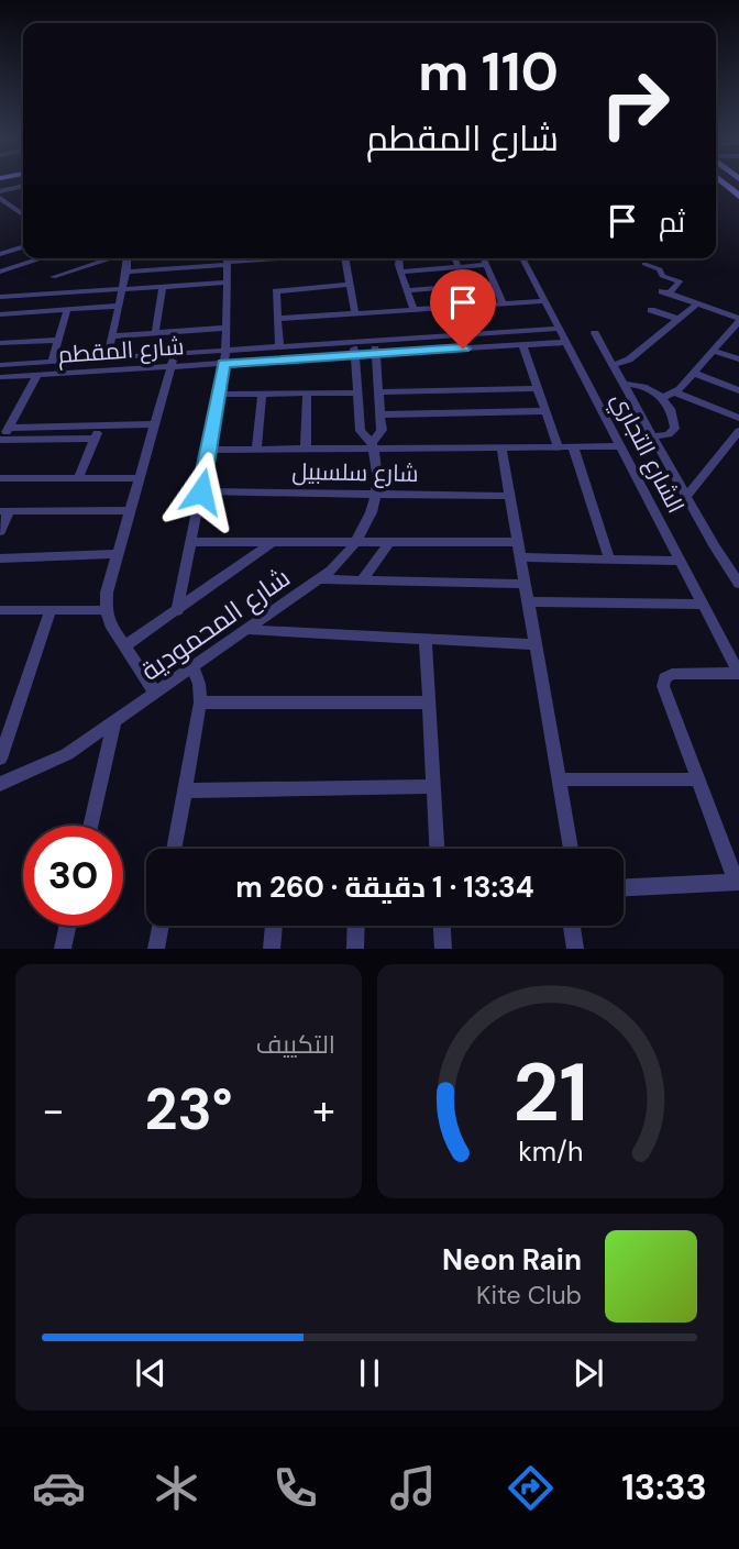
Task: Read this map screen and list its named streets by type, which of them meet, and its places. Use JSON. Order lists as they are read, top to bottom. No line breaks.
{"streets":{"street":["شارع المقطم","الشارع التجاري","شارع سلسبيل","شارع المحمودية"]},"crossings":[["شارع المقطم","الشارع التجاري"],["شارع سلسبيل","شارع المحمودية"]],"page":{"turn":["110 m","شارع المقطم"],"then":"ثم","limit":"30","trip":"13:34 · 1 دقيقة · 260 m","tile":"التكييف","heat":["−","23°","+"],"song":["Neon Rain","Kite Club"],"tabs":"13:33","gauge":["21","km/h"]}}
